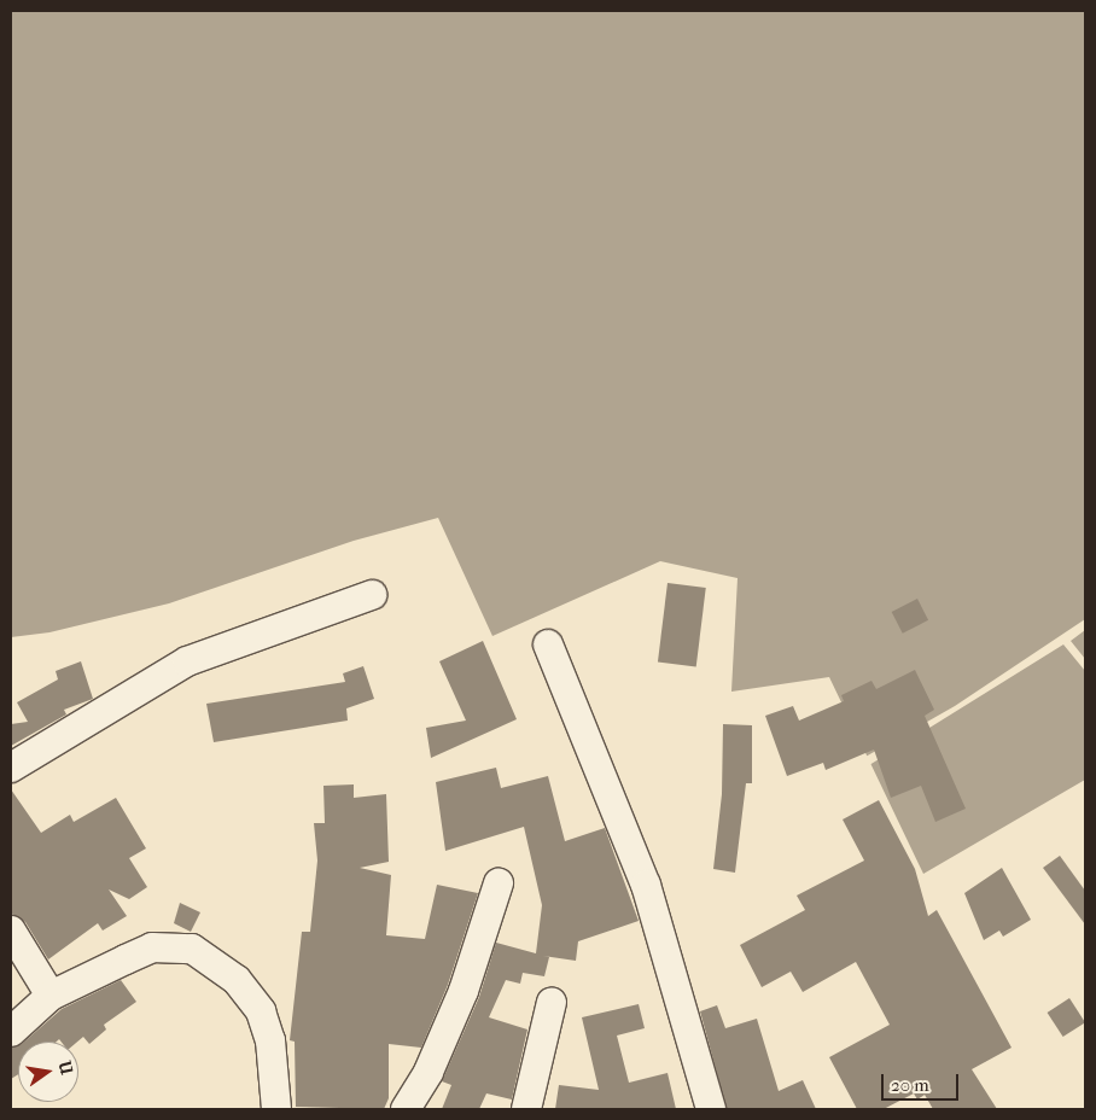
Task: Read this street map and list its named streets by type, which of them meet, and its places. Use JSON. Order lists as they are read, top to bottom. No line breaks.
{"scale_bar":"20 m","north":"right"}
